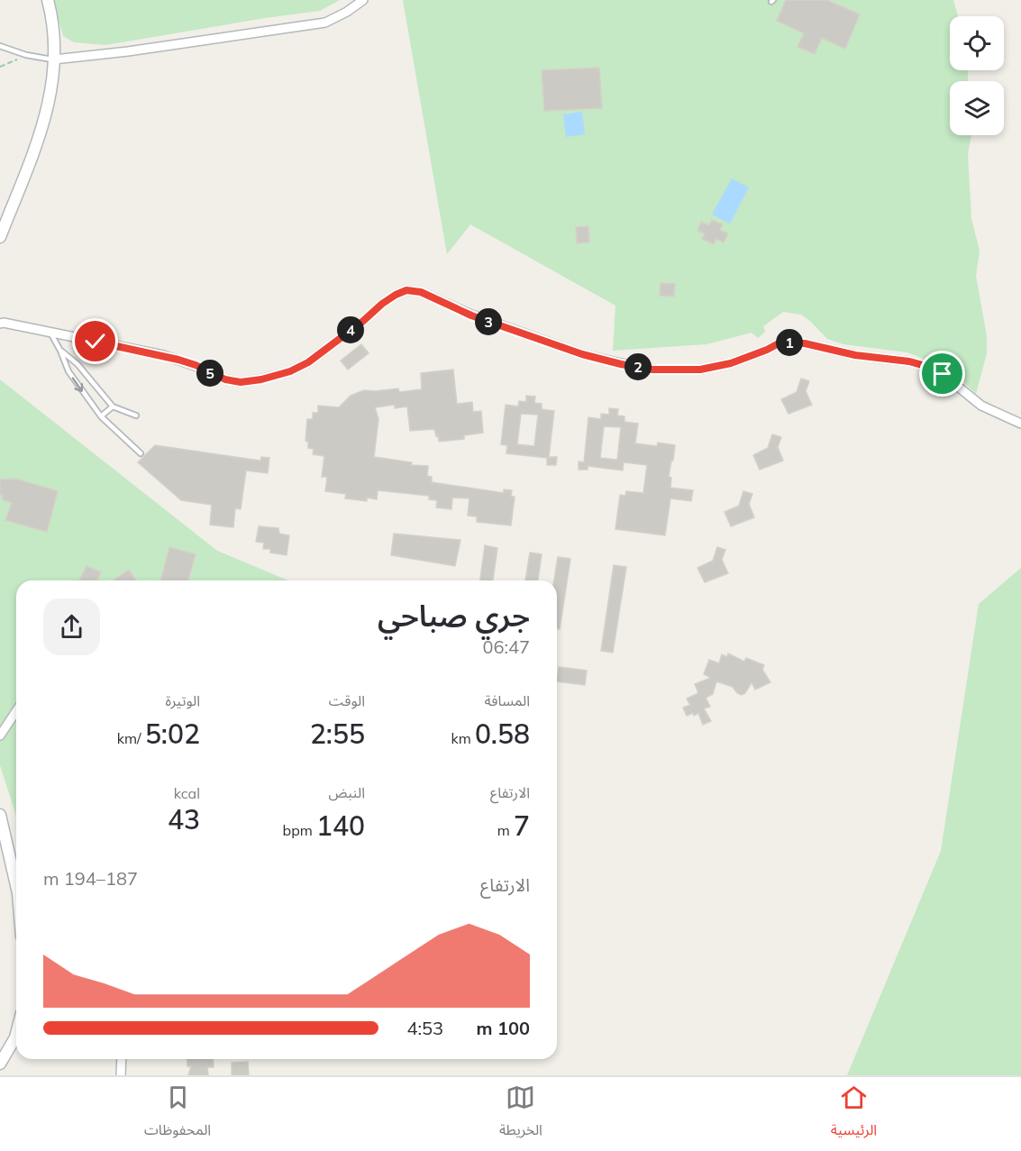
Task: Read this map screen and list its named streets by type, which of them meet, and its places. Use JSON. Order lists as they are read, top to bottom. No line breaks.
{"page":{"pins":["3","4","1","2","5"],"heading":["جري صباحي","06:47"],"stats":[["المسافة","0.58 km"],["الوقت","2:55"],["الوتيرة","5:02 /km"],["الارتفاع","7 m"],["النبض","140 bpm"],["kcal","43"]],"chart":["الارتفاع","187–194 m"],"list":[{"name":"100 m","note":"4:53"}],"tabs":["الرئيسية","الخريطة","المحفوظات"]}}
